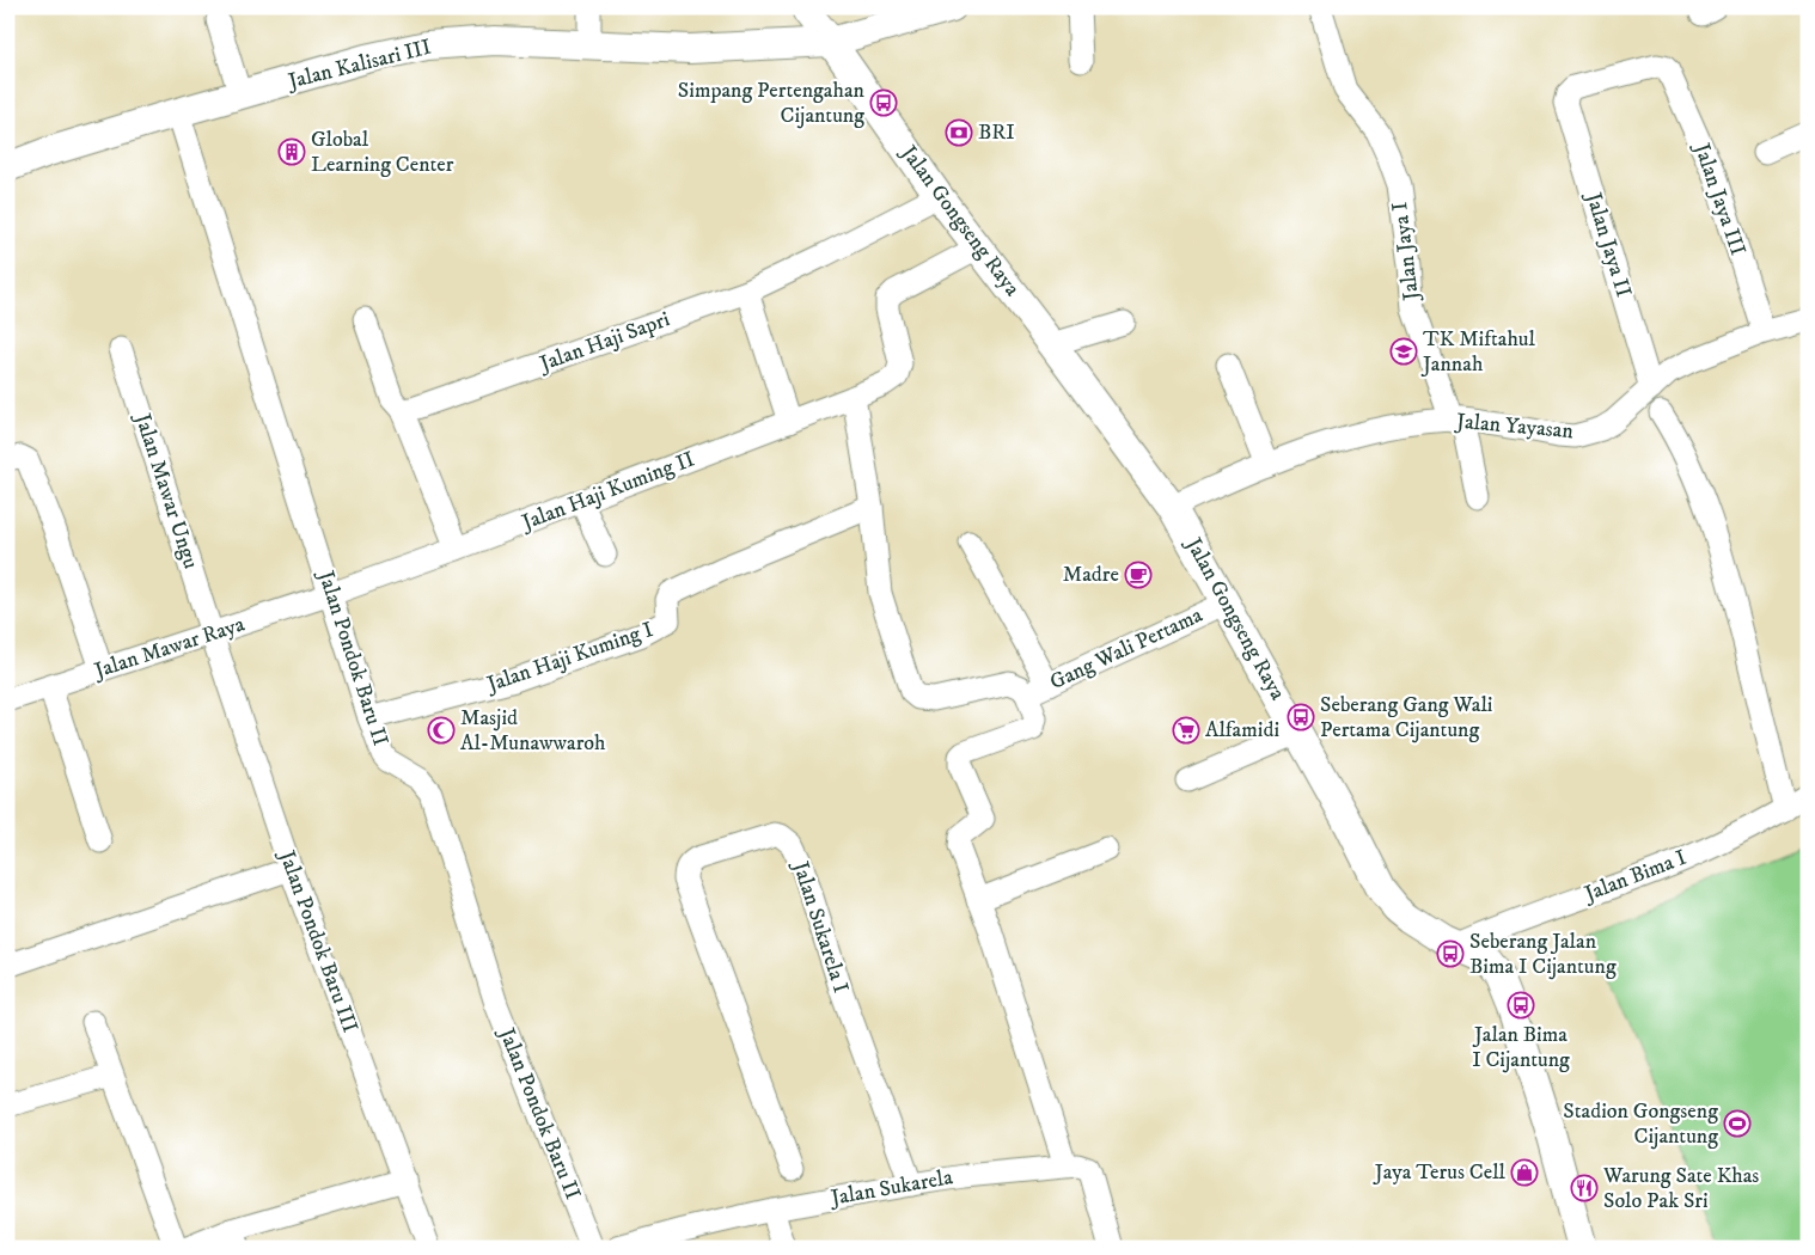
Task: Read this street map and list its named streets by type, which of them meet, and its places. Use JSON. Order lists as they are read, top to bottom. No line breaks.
{"streets":{"street":["Jalan Kalisari III","Jalan Jaya III","Jalan Gongseng Raya","Jalan Jaya II","Jalan Jaya I","Jalan Haji Sapri","Jalan Yayasan","Jalan Mawar Ungu","Jalan Haji Kuming II","Jalan Mawar Raya","Gang Wali Pertama","Jalan Haji Kuming I","Jalan Pondok Baru II","Jalan Bima I","Jalan Sukarela I","Jalan Pondok Baru III","Jalan Sukarela"]},"crossings":[["Jalan Kalisari III","Jalan Gongseng Raya"],["Jalan Kalisari III","Jalan Pondok Baru II"],["Jalan Jaya III","Jalan Jaya II"],["Jalan Jaya III","Jalan Yayasan"],["Jalan Gongseng Raya","Jalan Haji Sapri"],["Jalan Gongseng Raya","Jalan Yayasan"],["Jalan Gongseng Raya","Jalan Haji Kuming II"],["Jalan Gongseng Raya","Gang Wali Pertama"],["Jalan Gongseng Raya","Jalan Bima I"],["Jalan Jaya II","Jalan Yayasan"],["Jalan Jaya I","Jalan Yayasan"],["Jalan Mawar Ungu","Jalan Mawar Raya"],["Jalan Mawar Ungu","Jalan Pondok Baru III"],["Jalan Haji Kuming II","Jalan Mawar Raya"],["Jalan Haji Kuming II","Jalan Pondok Baru II"],["Jalan Mawar Raya","Jalan Pondok Baru II"],["Jalan Mawar Raya","Jalan Pondok Baru III"],["Jalan Haji Kuming I","Jalan Pondok Baru II"],["Jalan Sukarela I","Jalan Sukarela"]],"places":{"bus stop":["Simpang Pertengahan Cijantung","Seberang Gang Wali Pertama Cijantung","Seberang Jalan Bima I Cijantung","Jalan Bima I Cijantung"],"bank":["BRI"],"building":["Global Learning Center"],"school or university":["TK Miftahul Jannah"],"cafe":["Madre"],"mosque":["Masjid Al-Munawwaroh"],"supermarket":["Alfamidi"],"sports":["Stadion Gongseng Cijantung"],"shop":["Jaya Terus Cell"],"restaurant":["Warung Sate Khas Solo Pak Sri"]}}
